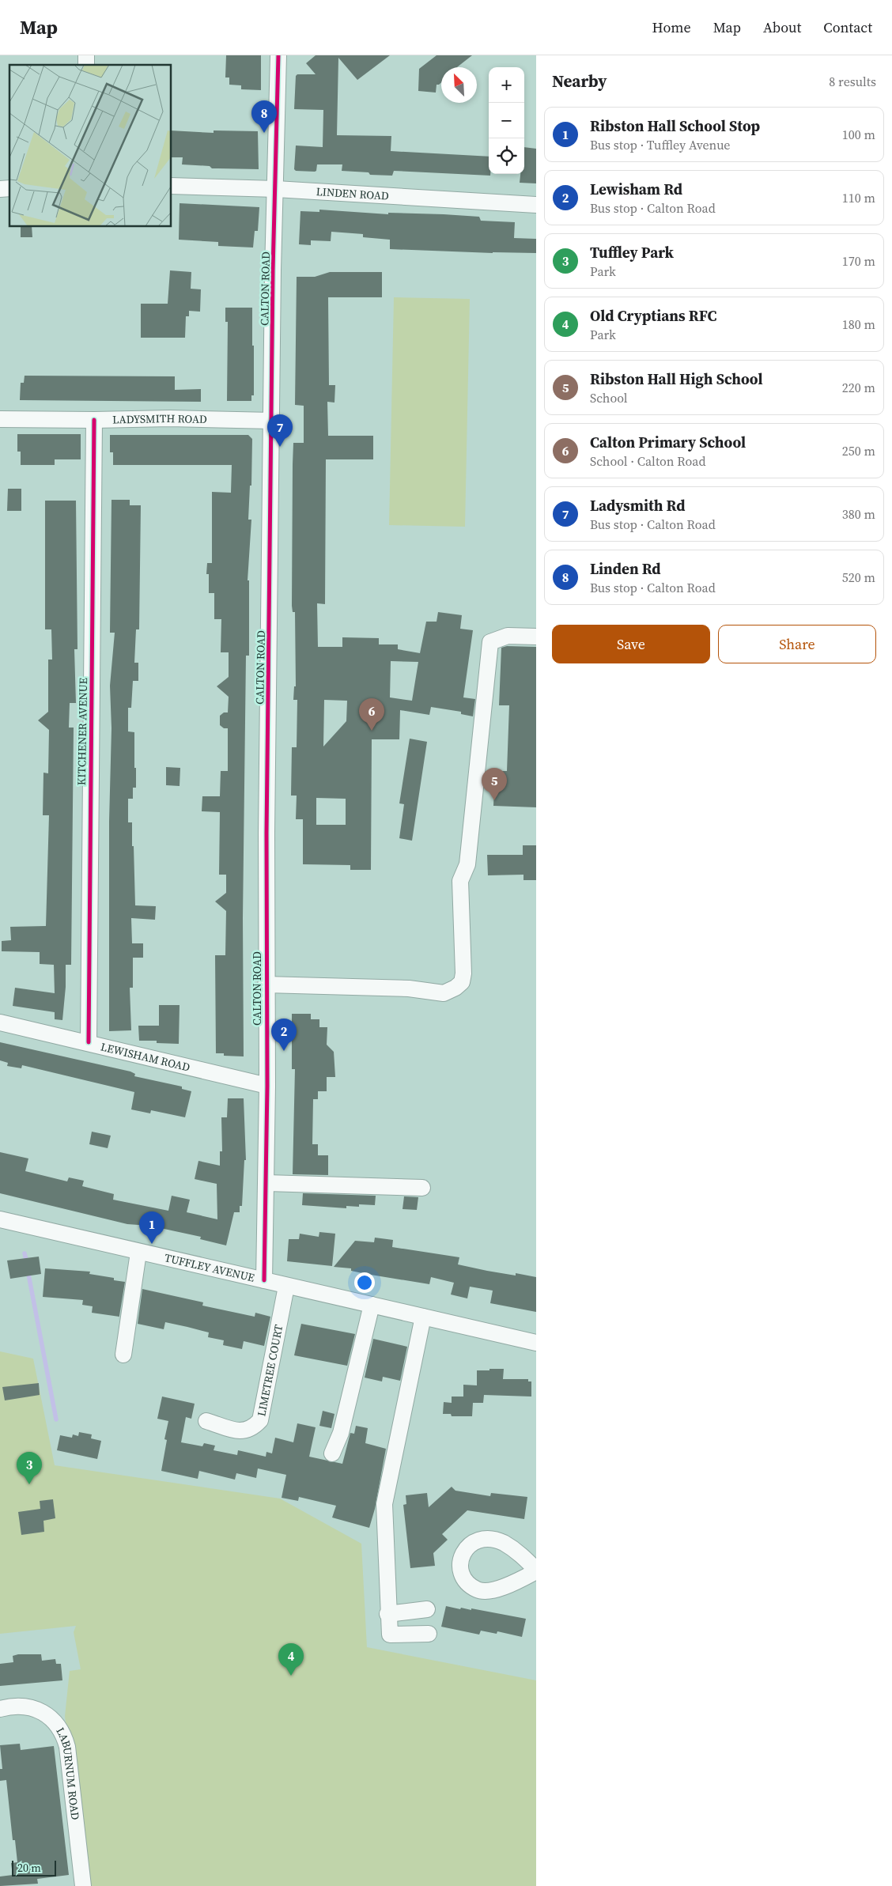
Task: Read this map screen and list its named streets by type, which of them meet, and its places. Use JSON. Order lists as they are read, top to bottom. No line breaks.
{"streets":{"street":["LINDEN ROAD","CALTON ROAD","LADYSMITH ROAD","KITCHENER AVENUE","LEWISHAM ROAD","TUFFLEY AVENUE","LIMETREE COURT","LABURNUM ROAD"]},"crossings":[["LINDEN ROAD","CALTON ROAD"],["CALTON ROAD","LADYSMITH ROAD"],["CALTON ROAD","LEWISHAM ROAD"],["CALTON ROAD","TUFFLEY AVENUE"],["LADYSMITH ROAD","KITCHENER AVENUE"],["KITCHENER AVENUE","LEWISHAM ROAD"],["TUFFLEY AVENUE","LIMETREE COURT"]],"scale_bar":"20 m","north":"top left","page":{"header":"Map","nav":["Home","Map","About","Contact"],"heading":["Nearby","8 results"],"map_buttons":["+","−"],"pins":["8","7","6","5","2","1","3","4"],"list":[{"mark":"1","name":"Ribston Hall School Stop","note":"Bus stop · Tuffley Avenue","value":"100 m"},{"mark":"2","name":"Lewisham Rd","note":"Bus stop · Calton Road","value":"110 m"},{"mark":"3","name":"Tuffley Park","note":"Park","value":"170 m"},{"mark":"4","name":"Old Cryptians RFC","note":"Park","value":"180 m"},{"mark":"5","name":"Ribston Hall High School","note":"School","value":"220 m"},{"mark":"6","name":"Calton Primary School","note":"School · Calton Road","value":"250 m"},{"mark":"7","name":"Ladysmith Rd","note":"Bus stop · Calton Road","value":"380 m"},{"mark":"8","name":"Linden Rd","note":"Bus stop · Calton Road","value":"520 m"}],"buttons":["Save","Share"],"scale":"20 m"}}
